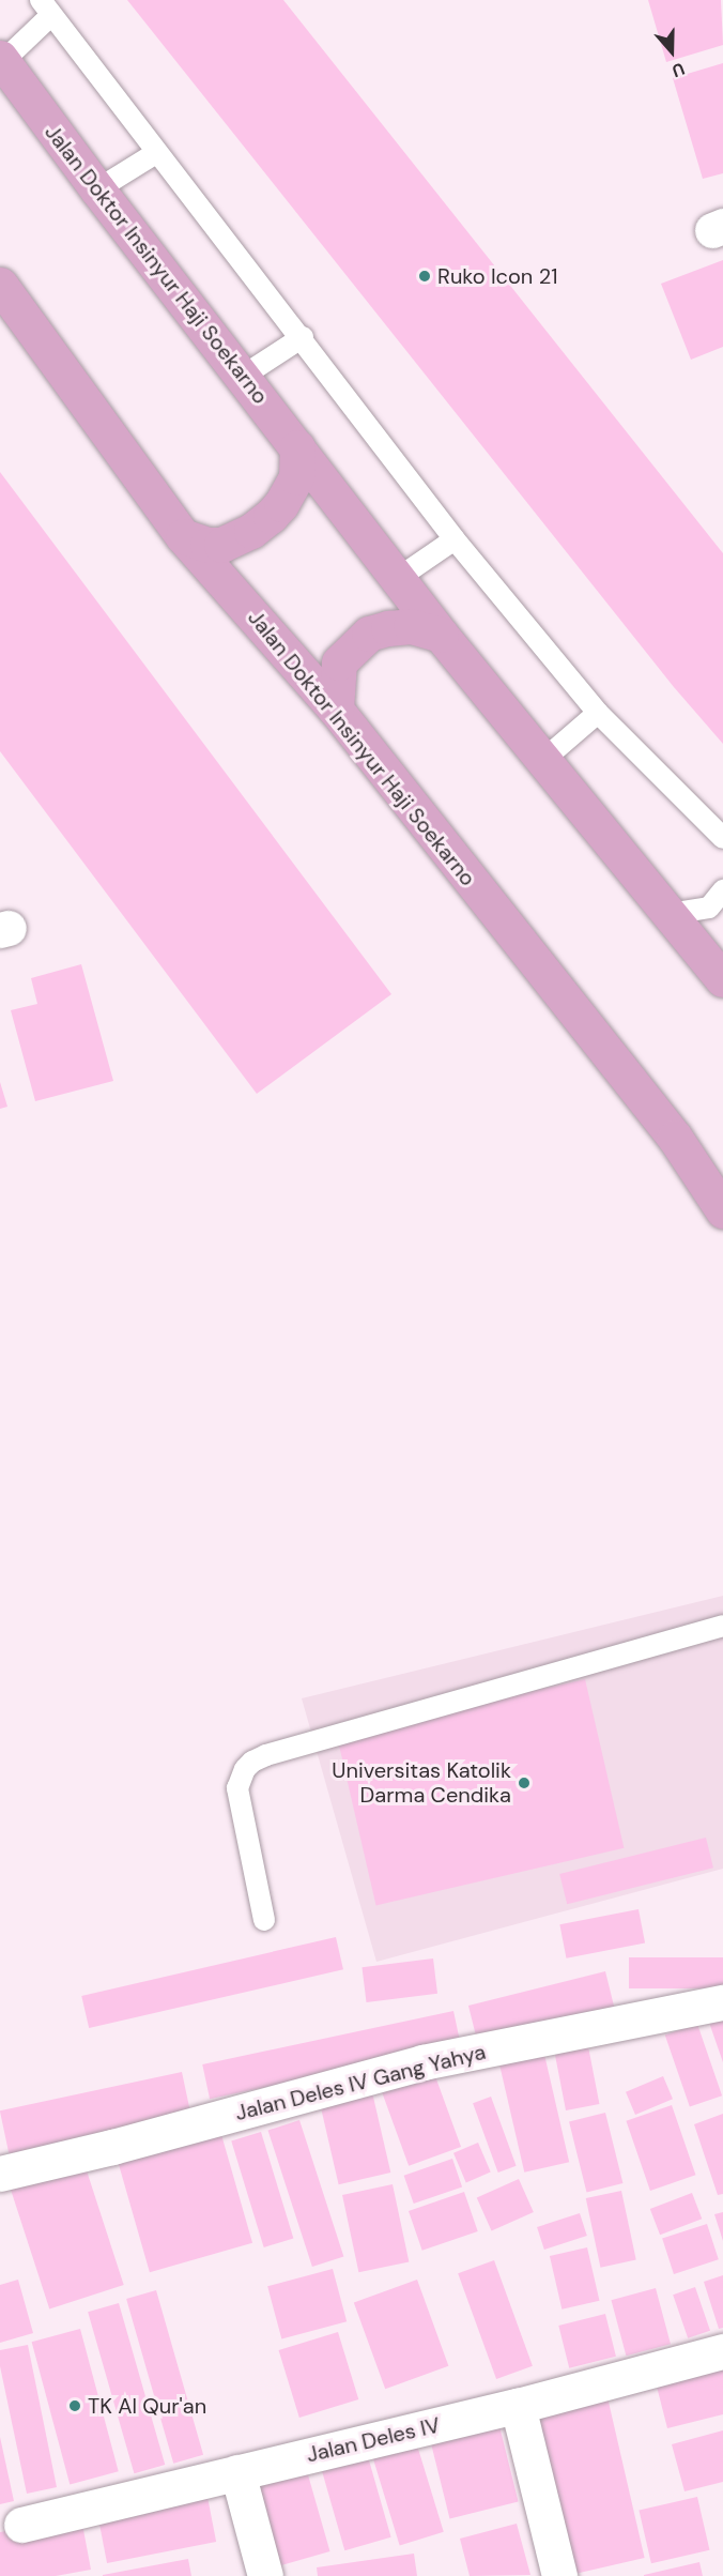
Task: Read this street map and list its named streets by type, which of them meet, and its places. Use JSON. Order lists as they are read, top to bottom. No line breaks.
{"streets":{"main road":["Jalan Doktor Insinyur Haji Soekarno"],"street":["Jalan Deles IV Gang Yahya","Jalan Deles IV"]},"places":["Ruko Icon 21","Universitas Katolik Darma Cendika","TK Al Qur'an"],"north":"bottom"}
